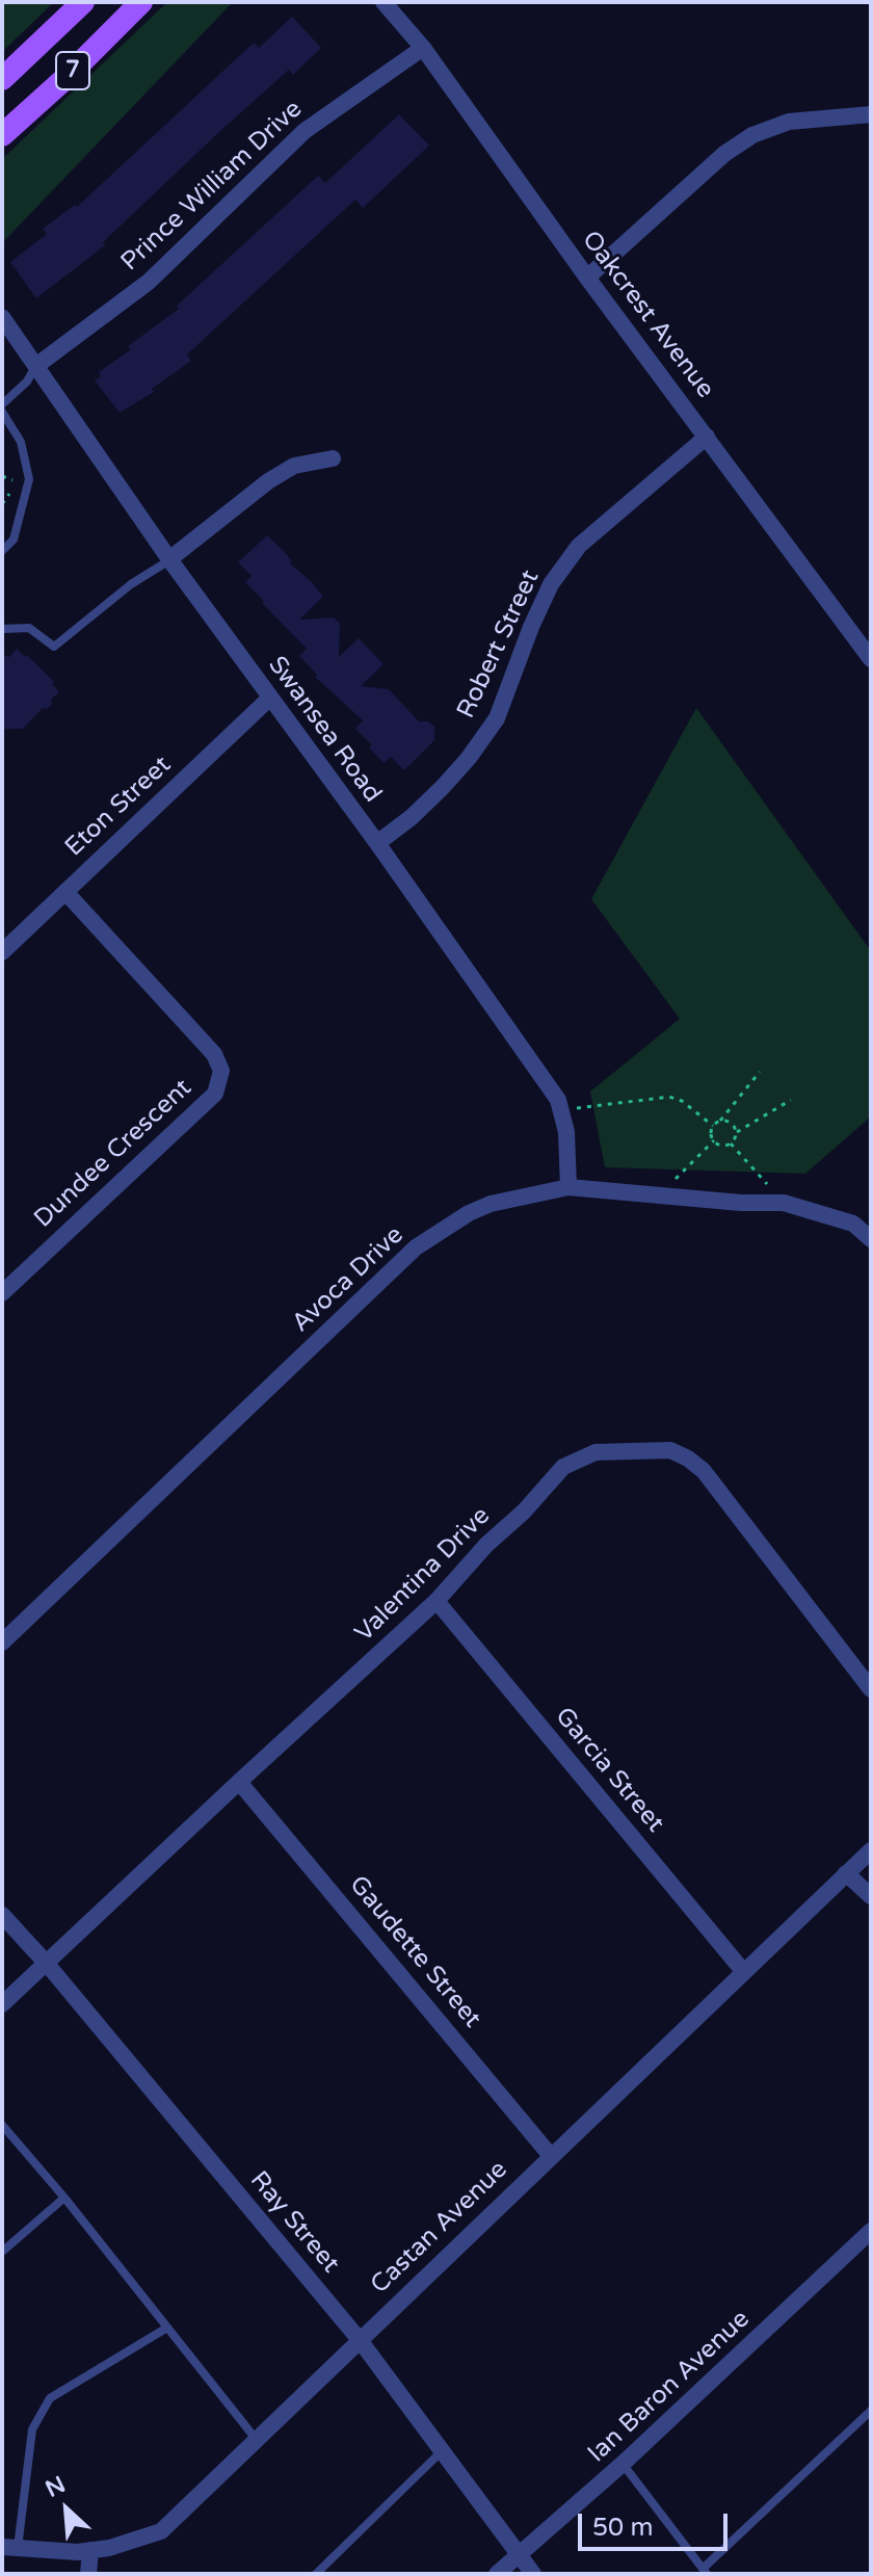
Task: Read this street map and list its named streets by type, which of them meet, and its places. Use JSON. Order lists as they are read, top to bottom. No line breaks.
{"streets":{"main road":["7"],"street":["Prince William Drive","Oakcrest Avenue","Robert Street","Swansea Road","Eton Street","Dundee Crescent","Avoca Drive","Valentina Drive","Garcia Street","Gaudette Street","Ray Street","Castan Avenue","Ian Baron Avenue"]},"crossings":[["Prince William Drive","Oakcrest Avenue"],["Prince William Drive","Swansea Road"],["Oakcrest Avenue","Robert Street"],["Robert Street","Swansea Road"],["Swansea Road","Eton Street"],["Swansea Road","Avoca Drive"],["Eton Street","Dundee Crescent"],["Valentina Drive","Garcia Street"],["Valentina Drive","Gaudette Street"],["Valentina Drive","Ray Street"],["Garcia Street","Castan Avenue"],["Gaudette Street","Castan Avenue"],["Ray Street","Castan Avenue"],["Ray Street","Ian Baron Avenue"]],"scale_bar":"50 m","north":"top left"}
